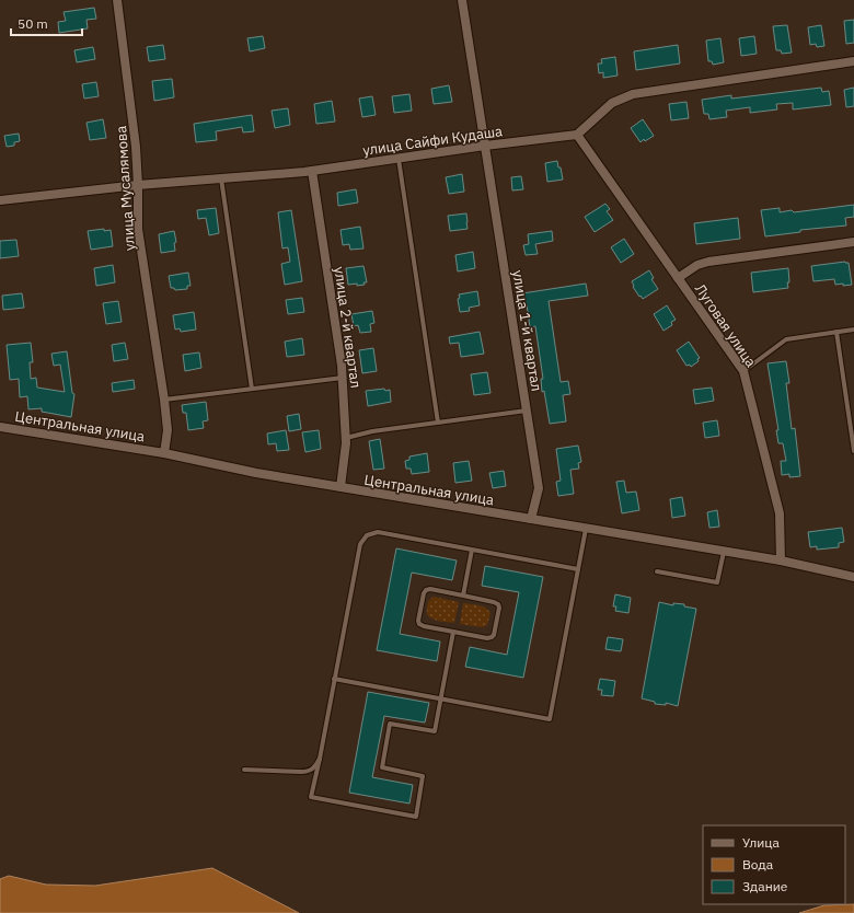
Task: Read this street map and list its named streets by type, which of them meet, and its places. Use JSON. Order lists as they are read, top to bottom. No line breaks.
{"streets":{"street":["улица Сайфи Кудаша","улица Мусалямова","Луговая улица","улица 2-й квартал","улица 1-й квартал","Центральная улица"]},"crossings":[["улица Сайфи Кудаша","улица Мусалямова"],["улица Сайфи Кудаша","Луговая улица"],["улица Сайфи Кудаша","улица 2-й квартал"],["улица Сайфи Кудаша","улица 1-й квартал"],["улица Мусалямова","Центральная улица"],["Луговая улица","Центральная улица"],["улица 2-й квартал","Центральная улица"],["улица 1-й квартал","Центральная улица"]],"legend":["Улица","Вода","Здание"],"scale_bar":"50 m"}
